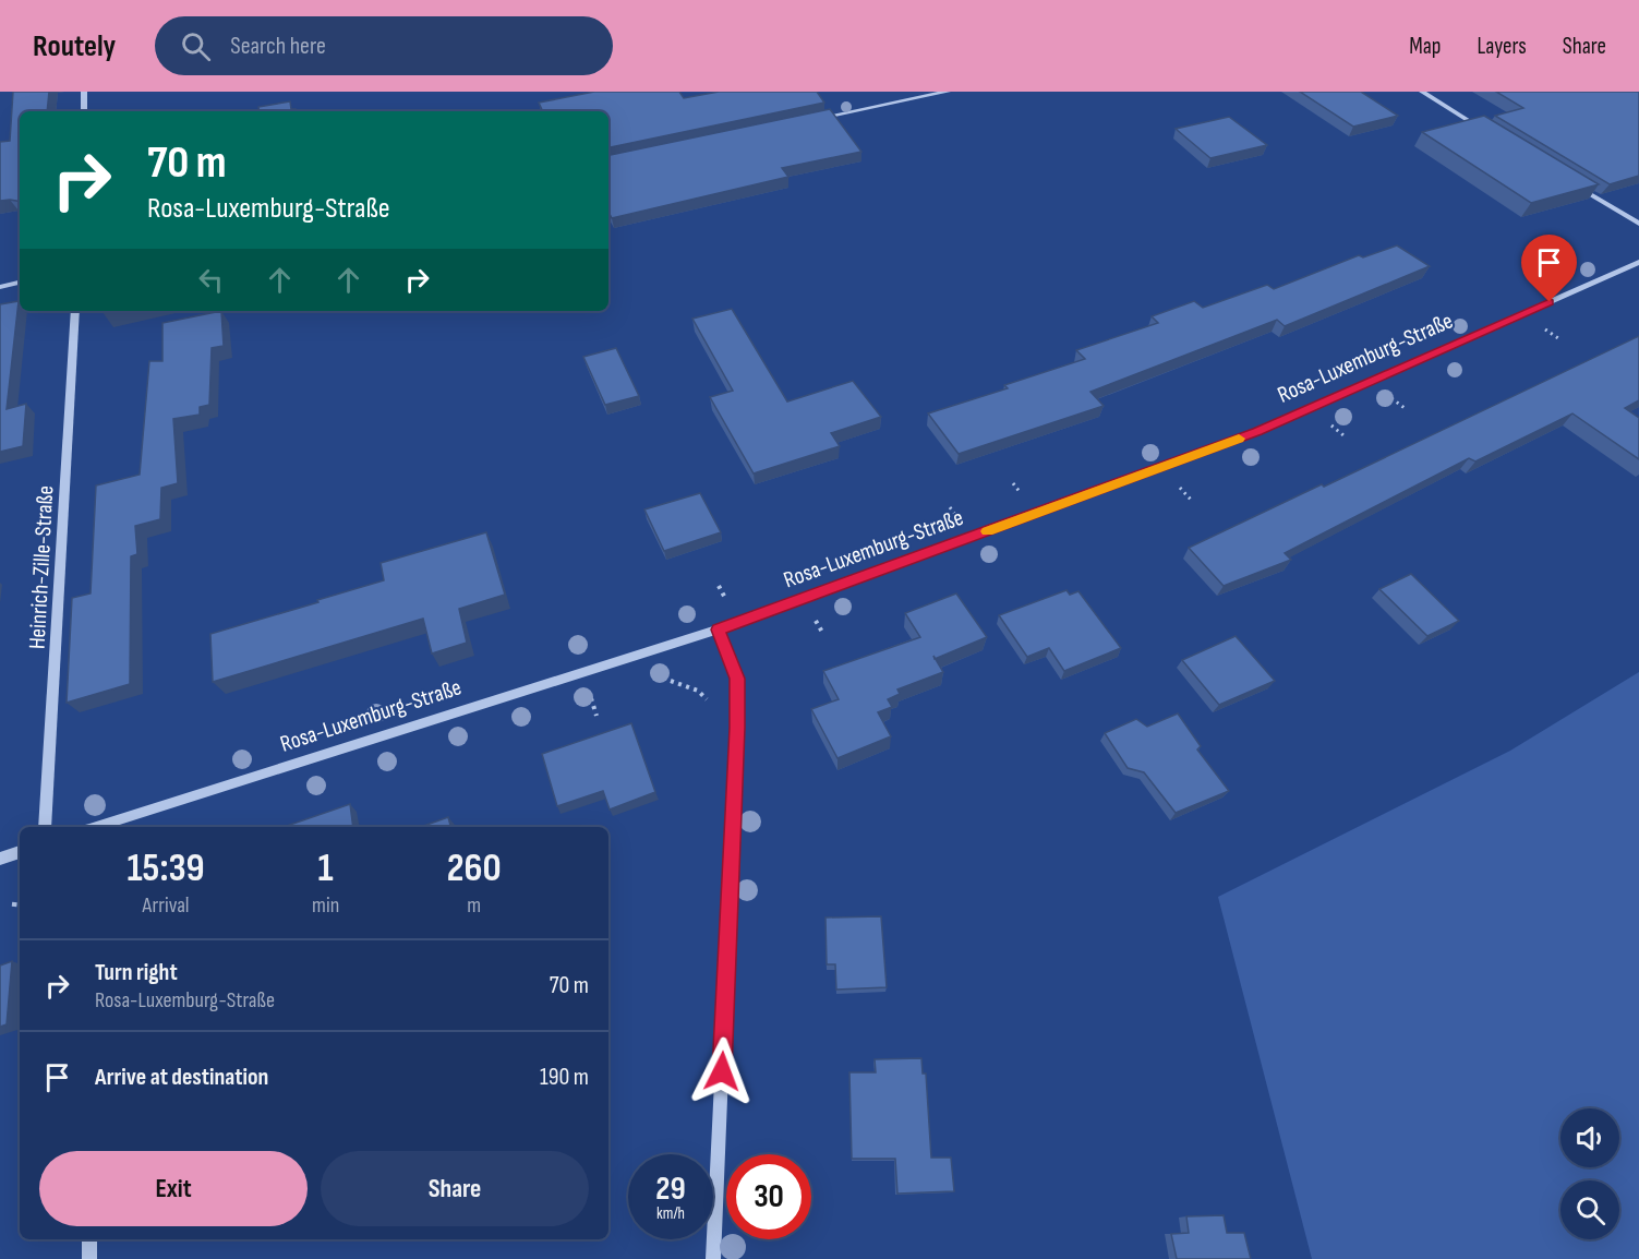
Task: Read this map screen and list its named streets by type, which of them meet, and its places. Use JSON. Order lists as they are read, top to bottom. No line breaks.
{"streets":{"street":["Rosa-Luxemburg-Straße","Heinrich-Zille-Straße"]},"page":{"header":"Routely","search":"Search here","nav":["Map","Layers","Share"],"turn":["70 m","Rosa-Luxemburg-Straße"],"eta":["15:39","Arrival","1","min","260","m"],"list":[{"name":"Turn right","note":"Rosa-Luxemburg-Straße","value":"70 m"},{"name":"Arrive at destination","value":"190 m"}],"buttons":["Exit","Share"],"speed":"29 km/h","limit":"30"}}
